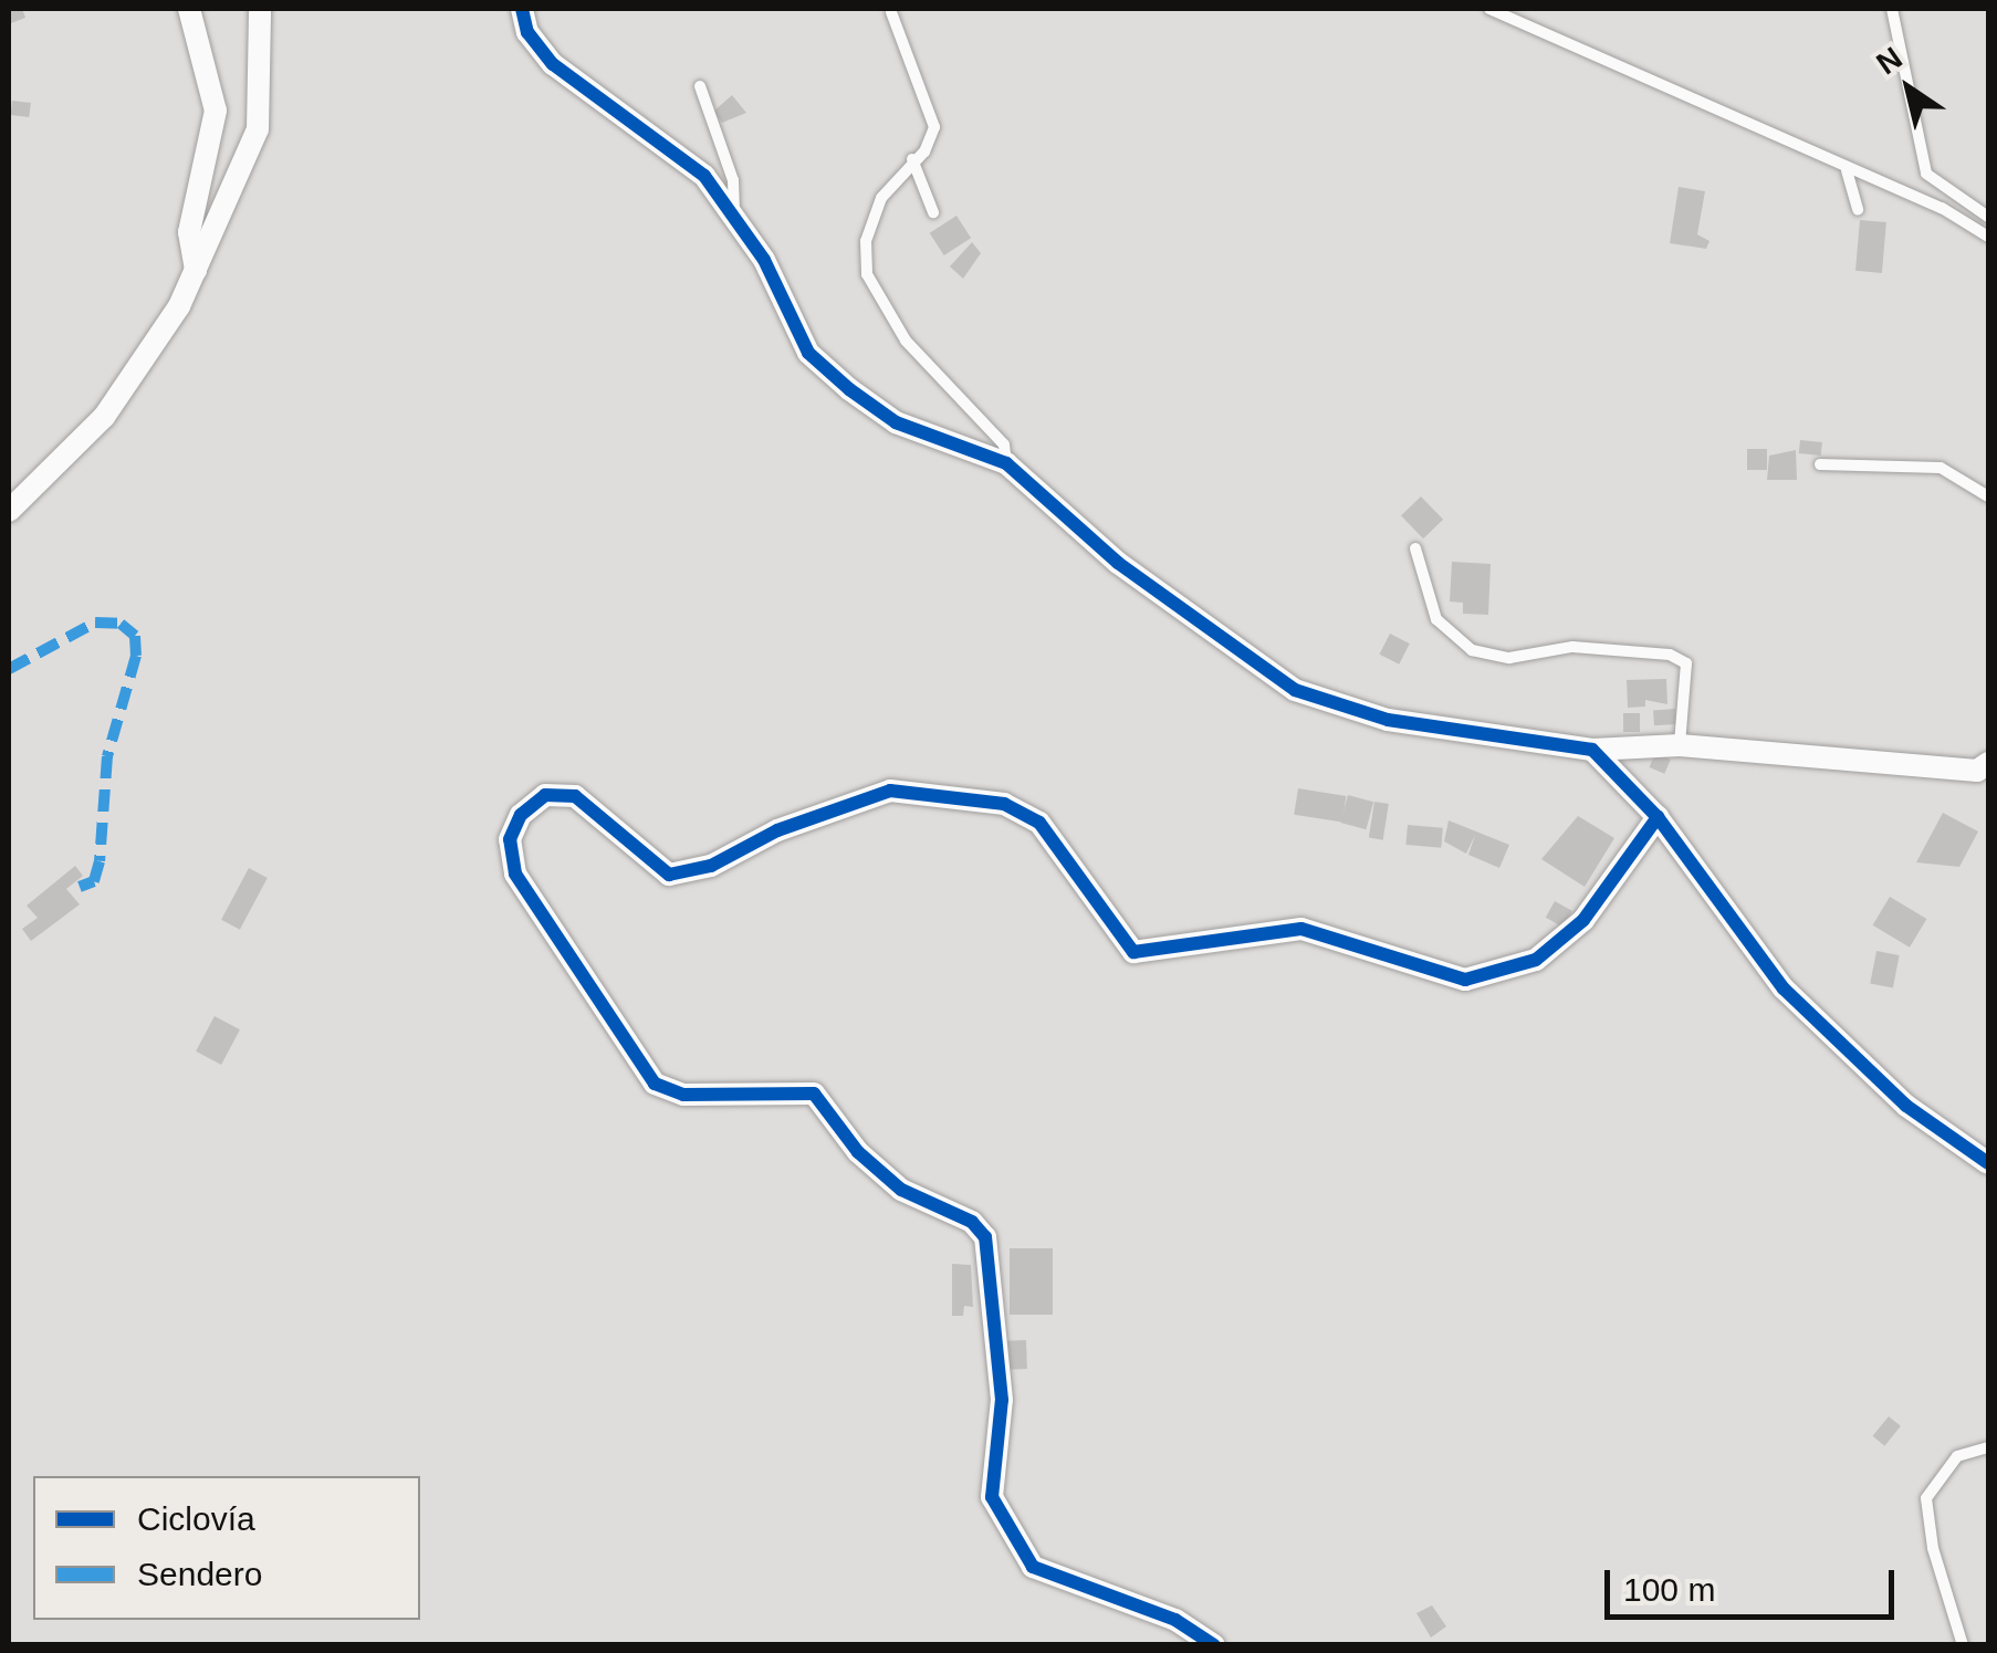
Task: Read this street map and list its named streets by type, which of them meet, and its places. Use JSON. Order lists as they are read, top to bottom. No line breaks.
{"legend":["Ciclovía","Sendero"],"scale_bar":"100 m","north":"top left"}
